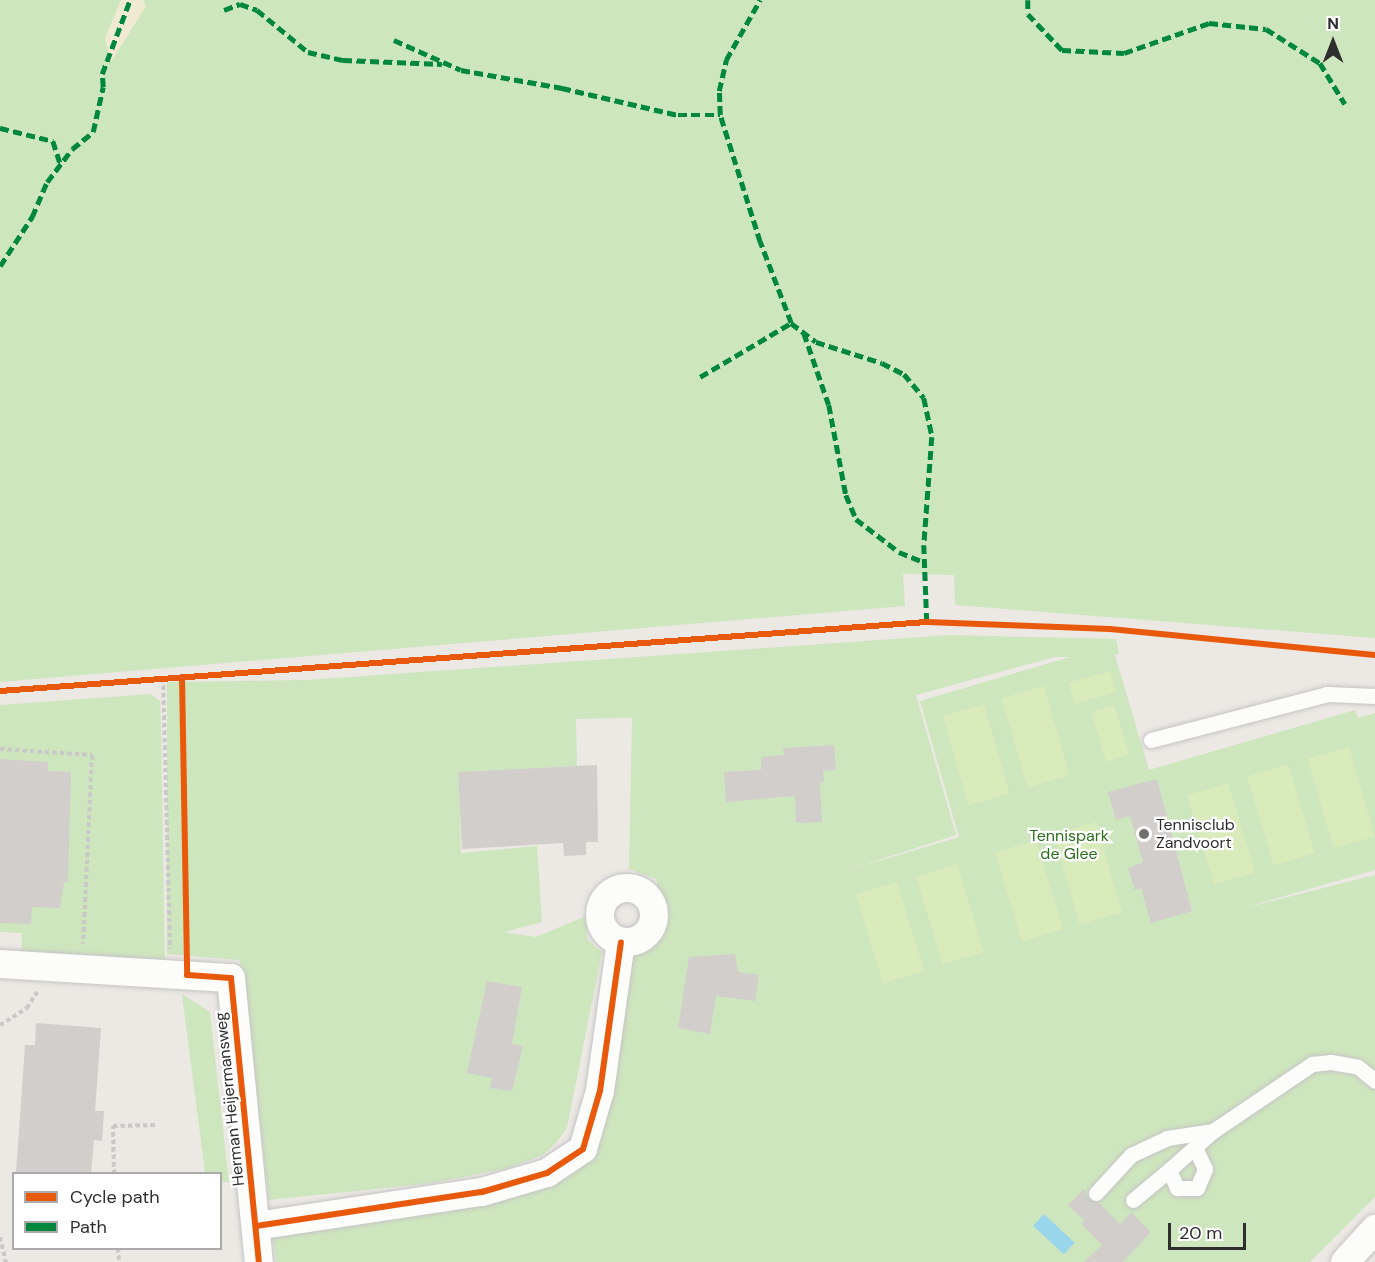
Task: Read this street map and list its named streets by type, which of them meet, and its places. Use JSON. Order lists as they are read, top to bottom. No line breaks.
{"streets":{"street":["Herman Heijermansweg"]},"parks":["Tennispark de Glee"],"places":["Tennisclub Zandvoort"],"legend":["Cycle path","Path"],"scale_bar":"20 m","north":"top"}
